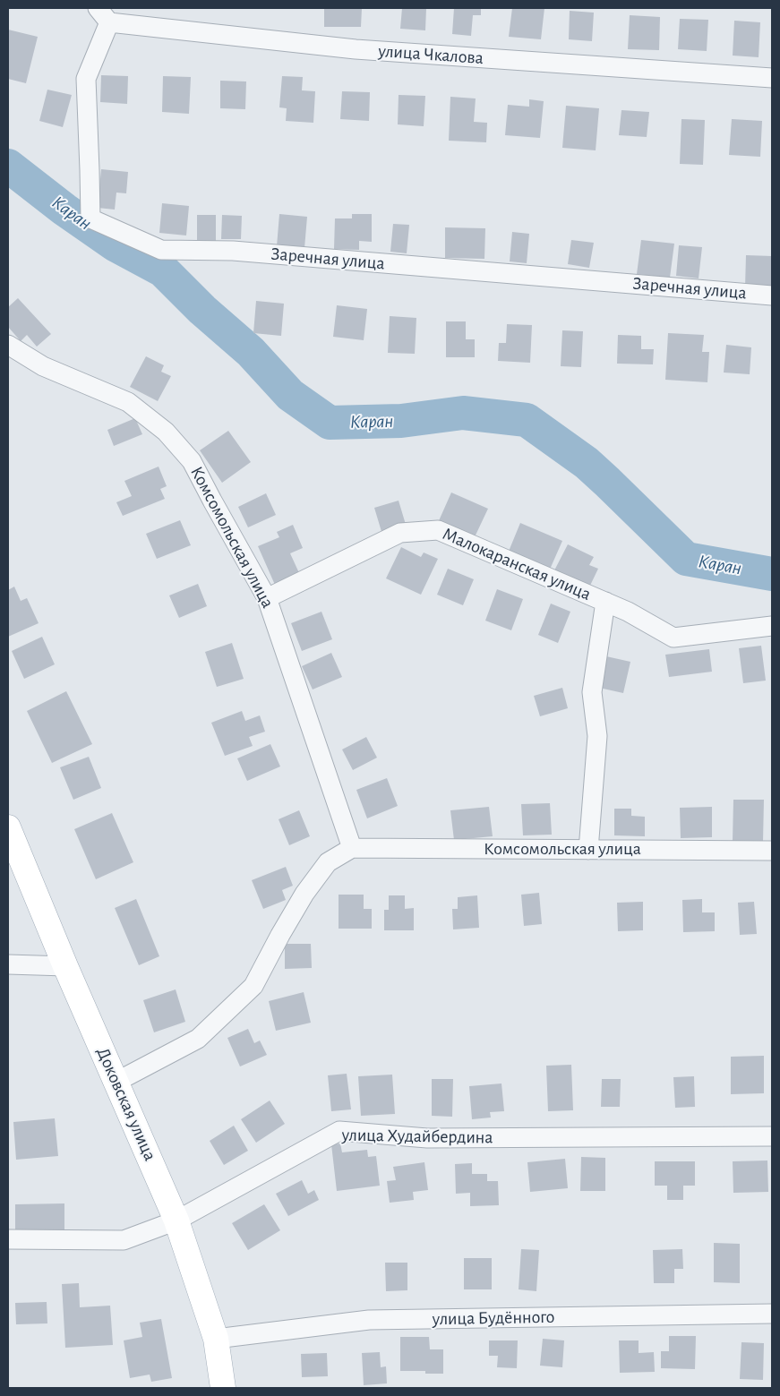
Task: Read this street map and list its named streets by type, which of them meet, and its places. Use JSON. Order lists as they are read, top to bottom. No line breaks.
{"streets":{"main road":["Доковская улица"],"street":["улица Чкалова","Заречная улица","Комсомольская улица","Малокаранская улица","улица Худайбердина","улица Будённого"]},"crossings":[["улица Чкалова","Заречная улица"],["Комсомольская улица","Малокаранская улица"],["Доковская улица","улица Худайбердина"],["Доковская улица","улица Будённого"]],"water":["Каран"]}
